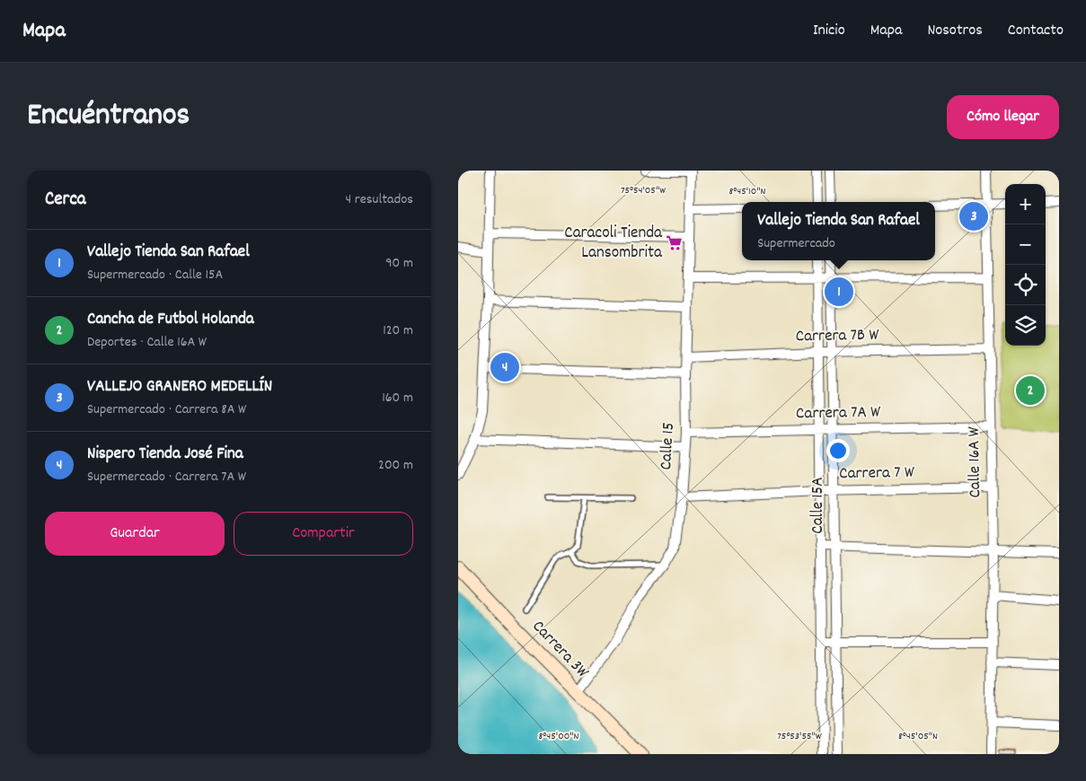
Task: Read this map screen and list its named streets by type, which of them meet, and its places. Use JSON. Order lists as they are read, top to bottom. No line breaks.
{"streets":{"street":["Carrera 7B W","Carrera 7A W","Calle 15","Calle 16A W","Carrera 7 W","Calle 15A","Carrera 3W"]},"crossings":[["Carrera 7B W","Calle 15"],["Carrera 7B W","Calle 16A W"],["Carrera 7B W","Calle 15A"],["Carrera 7A W","Calle 15"],["Carrera 7A W","Calle 16A W"],["Carrera 7A W","Calle 15A"],["Calle 15","Carrera 7 W"],["Calle 15","Carrera 3W"],["Calle 16A W","Carrera 7 W"],["Carrera 7 W","Calle 15A"]],"places":{"supermarket":["Caracoli Tienda Lansombrita"]},"page":{"header":"Mapa","nav":["Inicio","Mapa","Nosotros","Contacto"],"title":"Encuéntranos","buttons":["Cómo llegar",["Guardar","Compartir"]],"heading":["Cerca","4 resultados"],"map_buttons":["+","−"],"pins":["3","1","4","2"],"popup":["Vallejo Tienda San Rafael","Supermercado"],"list":[{"mark":"1","name":"Vallejo Tienda San Rafael","note":"Supermercado · Calle 15A","value":"90 m"},{"mark":"2","name":"Cancha de Futbol Holanda","note":"Deportes · Calle 16A W","value":"120 m"},{"mark":"3","name":"VALLEJO GRANERO MEDELLÍN","note":"Supermercado · Carrera 8A W","value":"160 m"},{"mark":"4","name":"Nispero Tienda José Fina","note":"Supermercado · Carrera 7A W","value":"200 m"}]},"coordinates":["75°54'05\"W","8°45'10\"N","8°45'00\"N","8°45'05\"N","75°53'55\"W"]}
